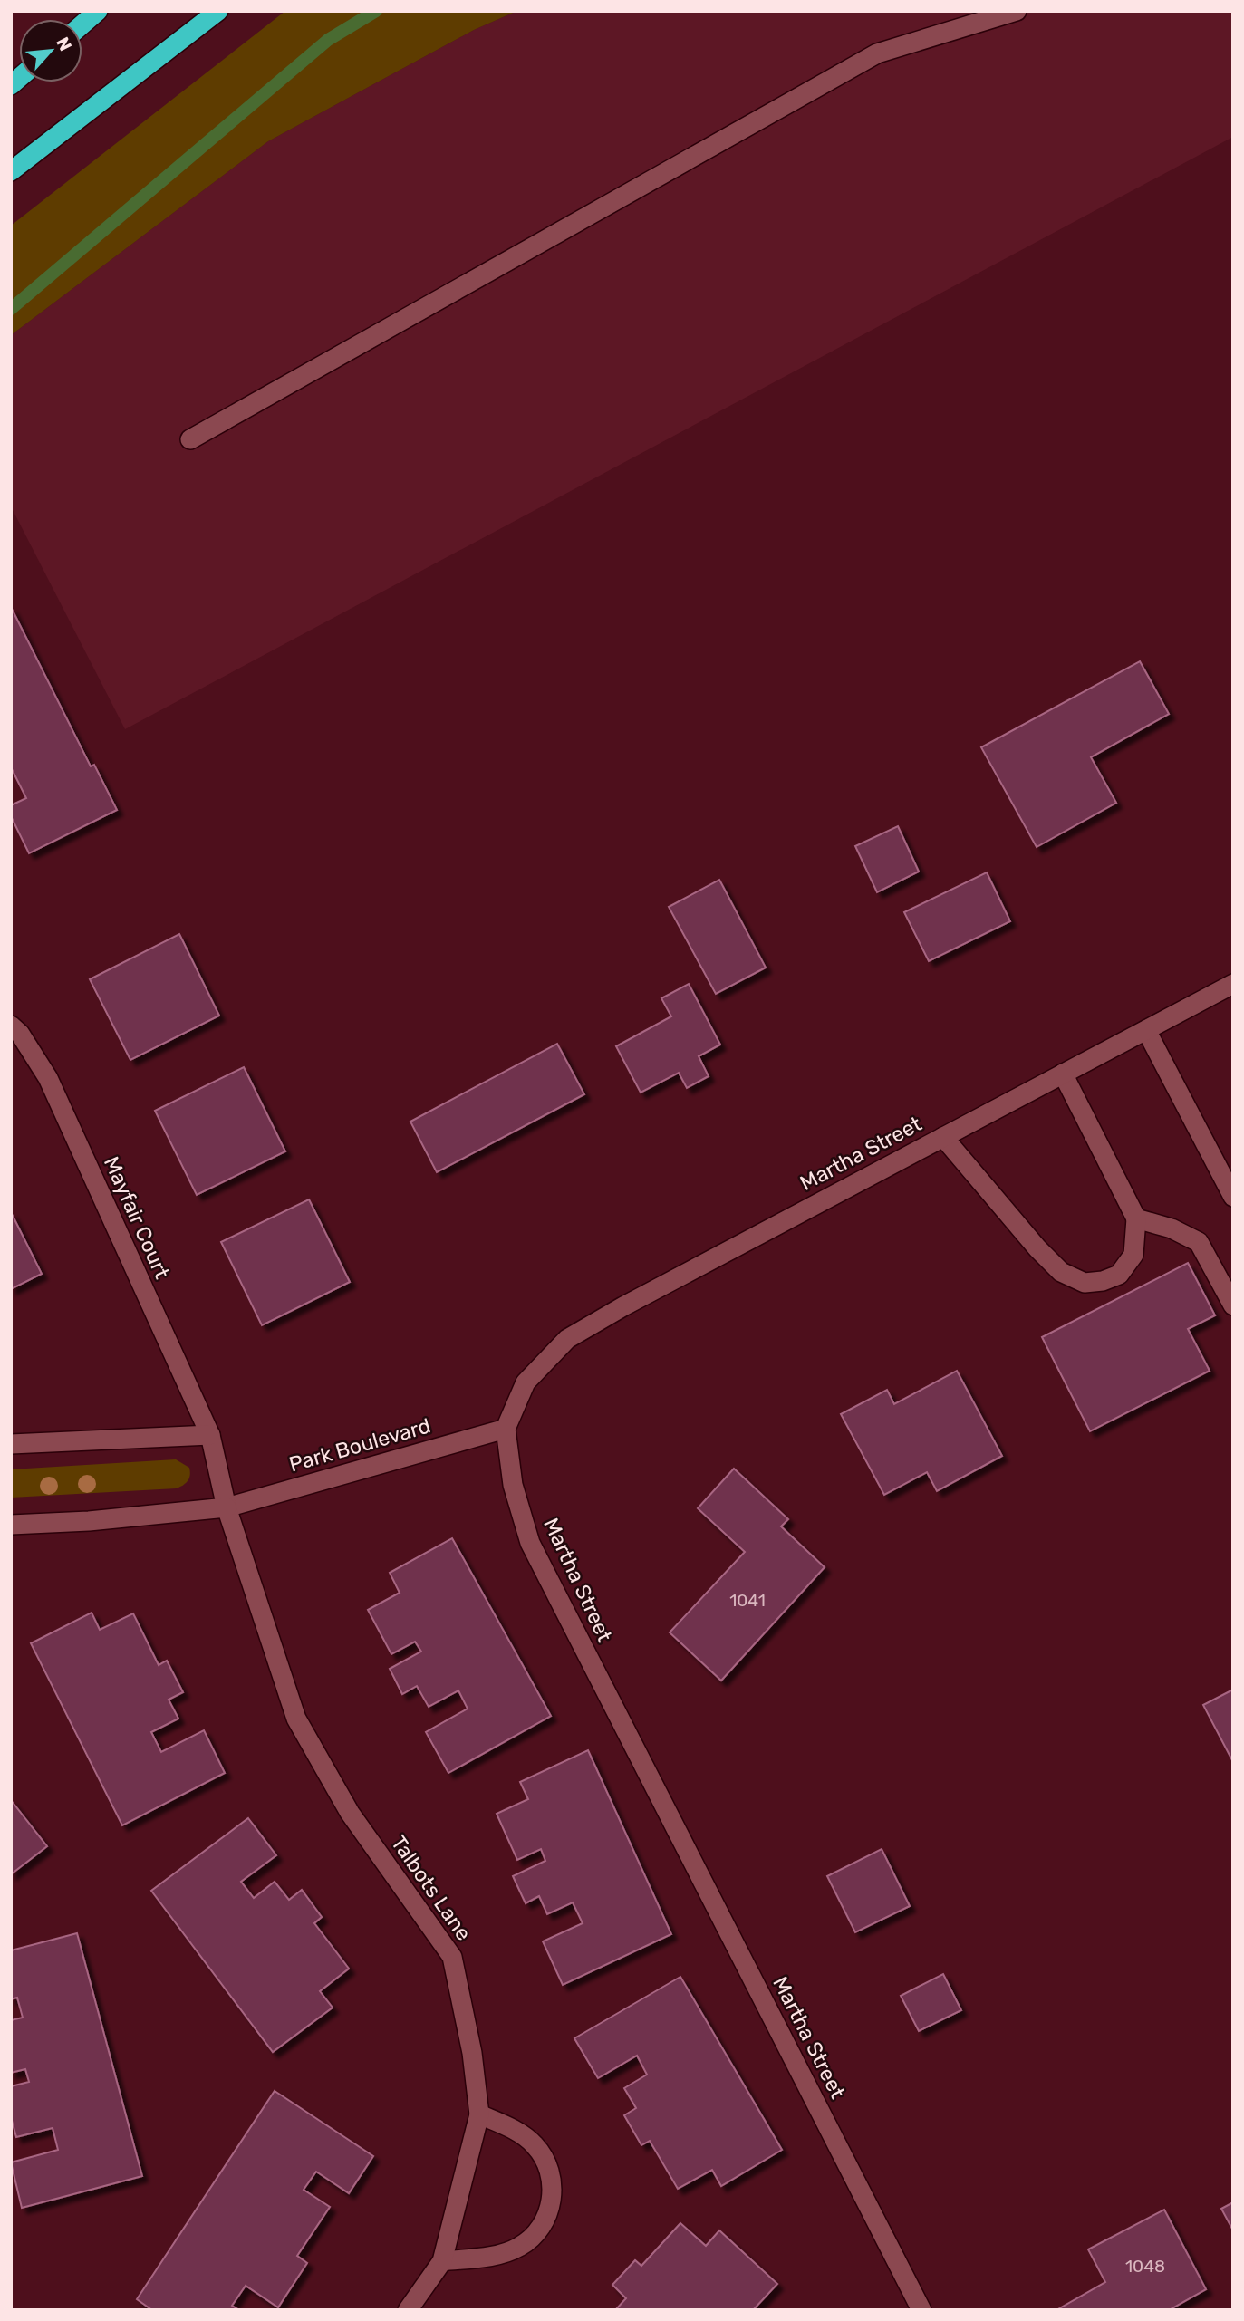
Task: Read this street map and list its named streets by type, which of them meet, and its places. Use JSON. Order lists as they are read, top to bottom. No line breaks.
{"streets":{"street":["Martha Street","Mayfair Court","Park Boulevard","Talbots Lane"]},"crossings":[["Martha Street","Park Boulevard"],["Park Boulevard","Talbots Lane"]],"house_numbers":["1041","1048"],"north":"top right"}
